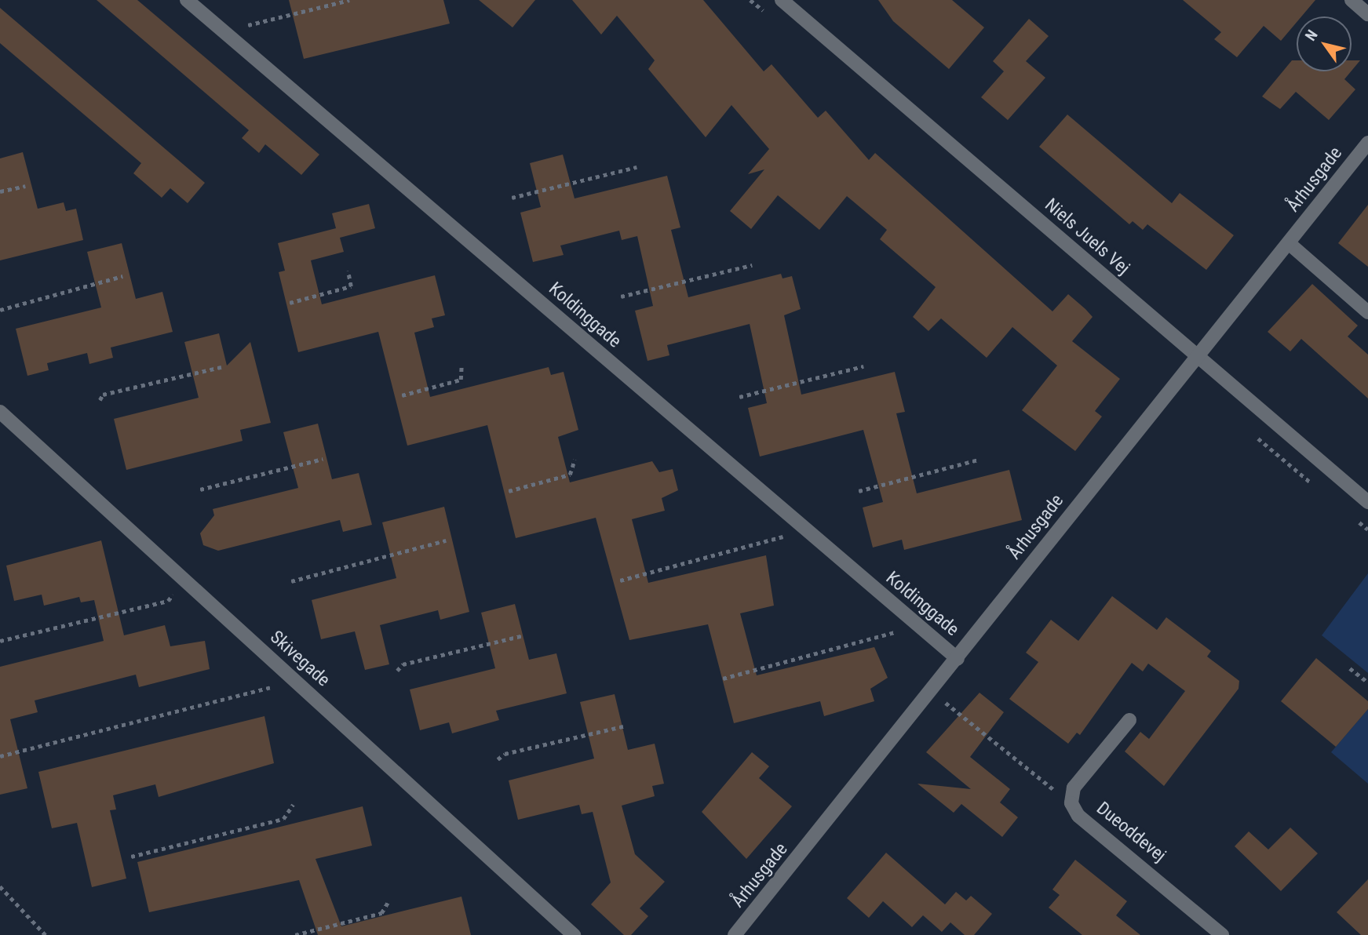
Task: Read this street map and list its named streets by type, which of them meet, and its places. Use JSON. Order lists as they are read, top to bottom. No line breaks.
{"streets":{"street":["Århusgade","Niels Juels Vej","Koldinggade","Skivegade","Dueoddevej"]},"crossings":[["Århusgade","Niels Juels Vej"],["Århusgade","Koldinggade"]],"north":"top left"}
